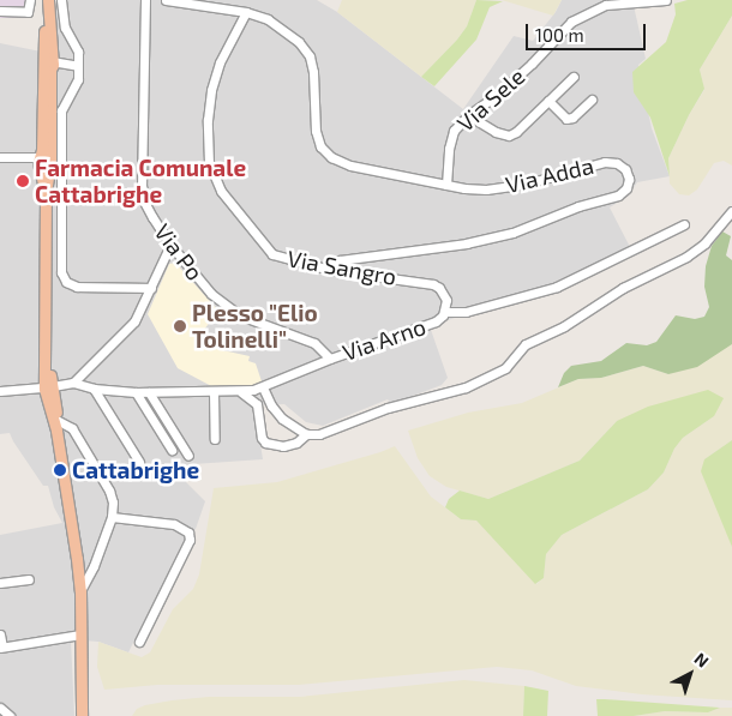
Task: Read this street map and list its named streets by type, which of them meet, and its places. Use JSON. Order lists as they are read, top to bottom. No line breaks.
{"streets":{"street":["Via Sele","Via Adda","Via Po","Via Sangro","Via Arno"]},"crossings":[["Via Sele","Via Adda"],["Via Adda","Via Sangro"],["Via Po","Via Arno"],["Via Sangro","Via Arno"]],"places":["Farmacia Comunale Cattabrighe","Plesso \"Elio Tolinelli\"","Cattabrighe"],"scale_bar":"100 m","north":"top right"}
